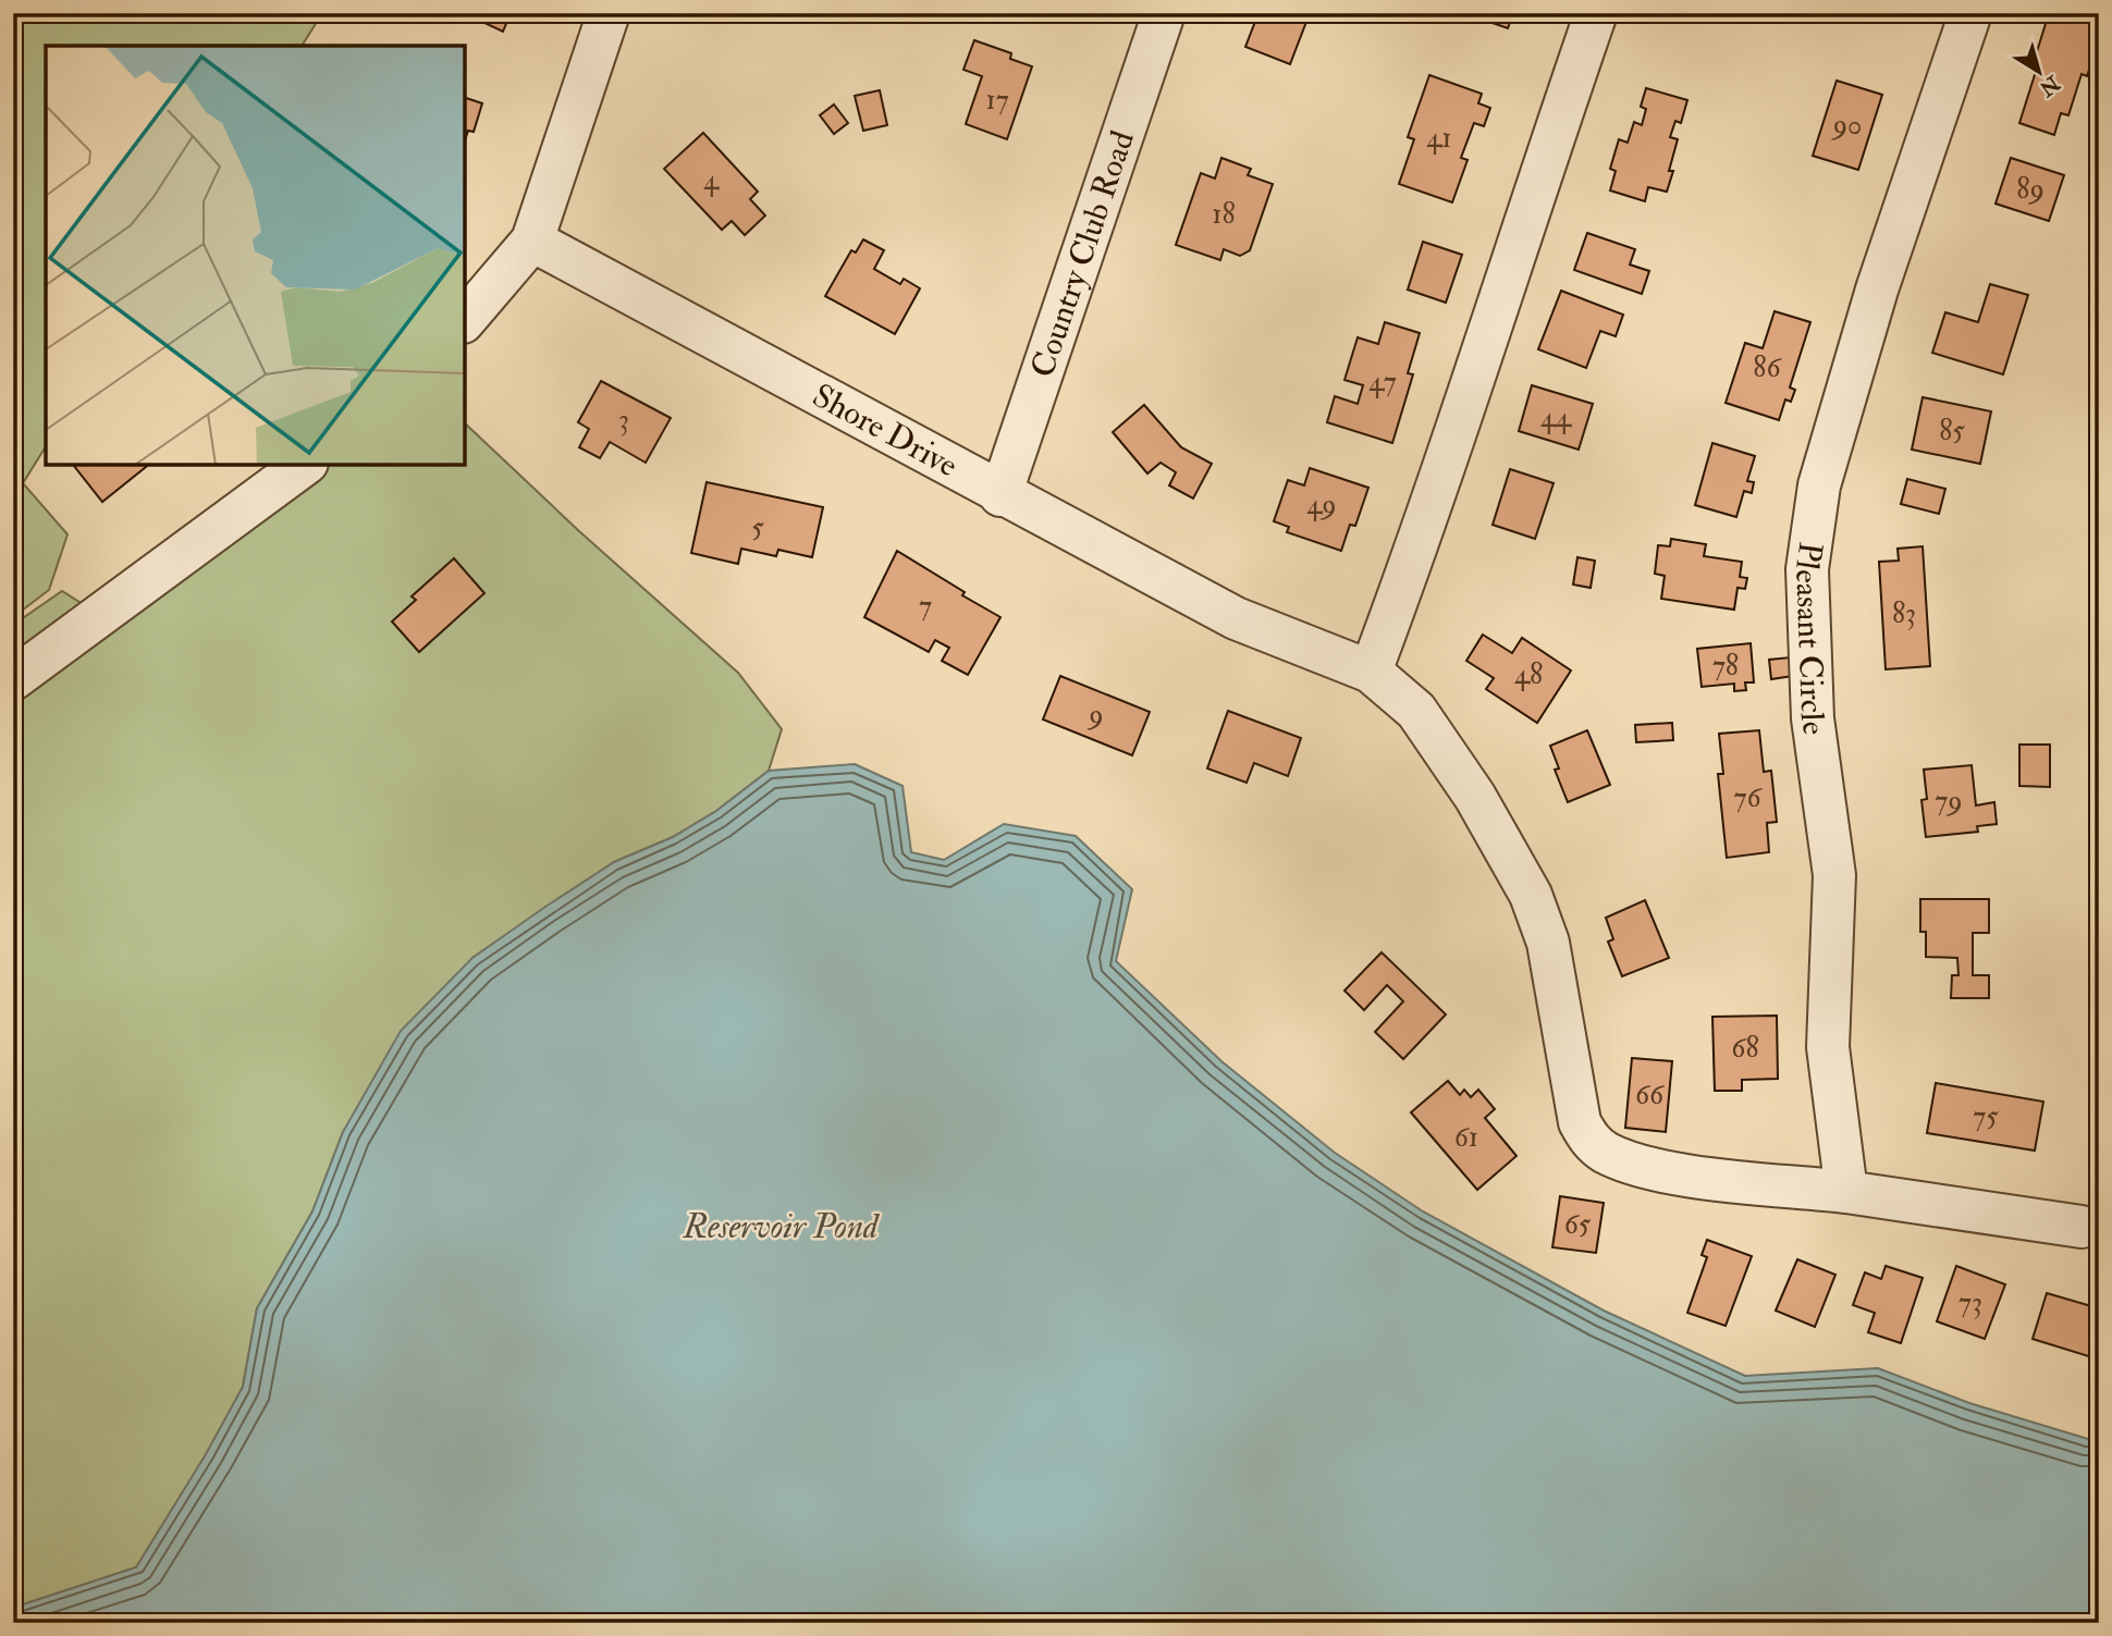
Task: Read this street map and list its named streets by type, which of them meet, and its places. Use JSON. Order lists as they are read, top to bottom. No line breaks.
{"streets":{"street":["Country Club Road","Shore Drive","Pleasant Circle"]},"crossings":[["Country Club Road","Shore Drive"]],"water":["Reservoir Pond"],"house_numbers":["17","90","41","4","89","18","86","47","44","3","85","49","5","7","83","78","48","9","76","79","68","66","75","61","65","73"],"north":"bottom right"}
